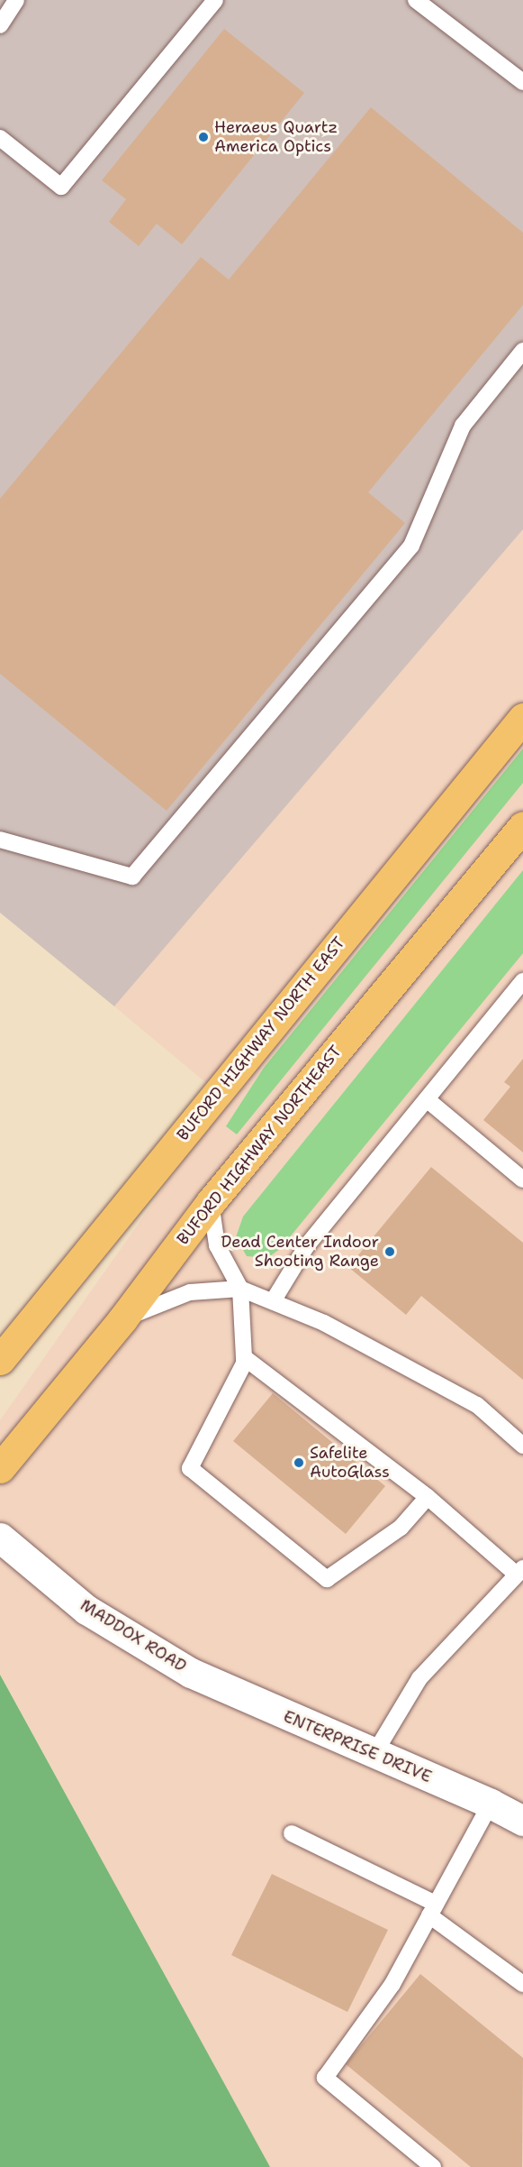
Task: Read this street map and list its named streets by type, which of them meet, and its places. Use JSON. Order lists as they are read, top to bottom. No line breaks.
{"streets":{"main road":["BUFORD HIGHWAY NORTH EAST","BUFORD HIGHWAY NORTHEAST"],"street":["MADDOX ROAD","ENTERPRISE DRIVE"]},"crossings":[["MADDOX ROAD","ENTERPRISE DRIVE"]],"places":["Heraeus Quartz America Optics","Dead Center Indoor Shooting Range","Safelite AutoGlass"]}
